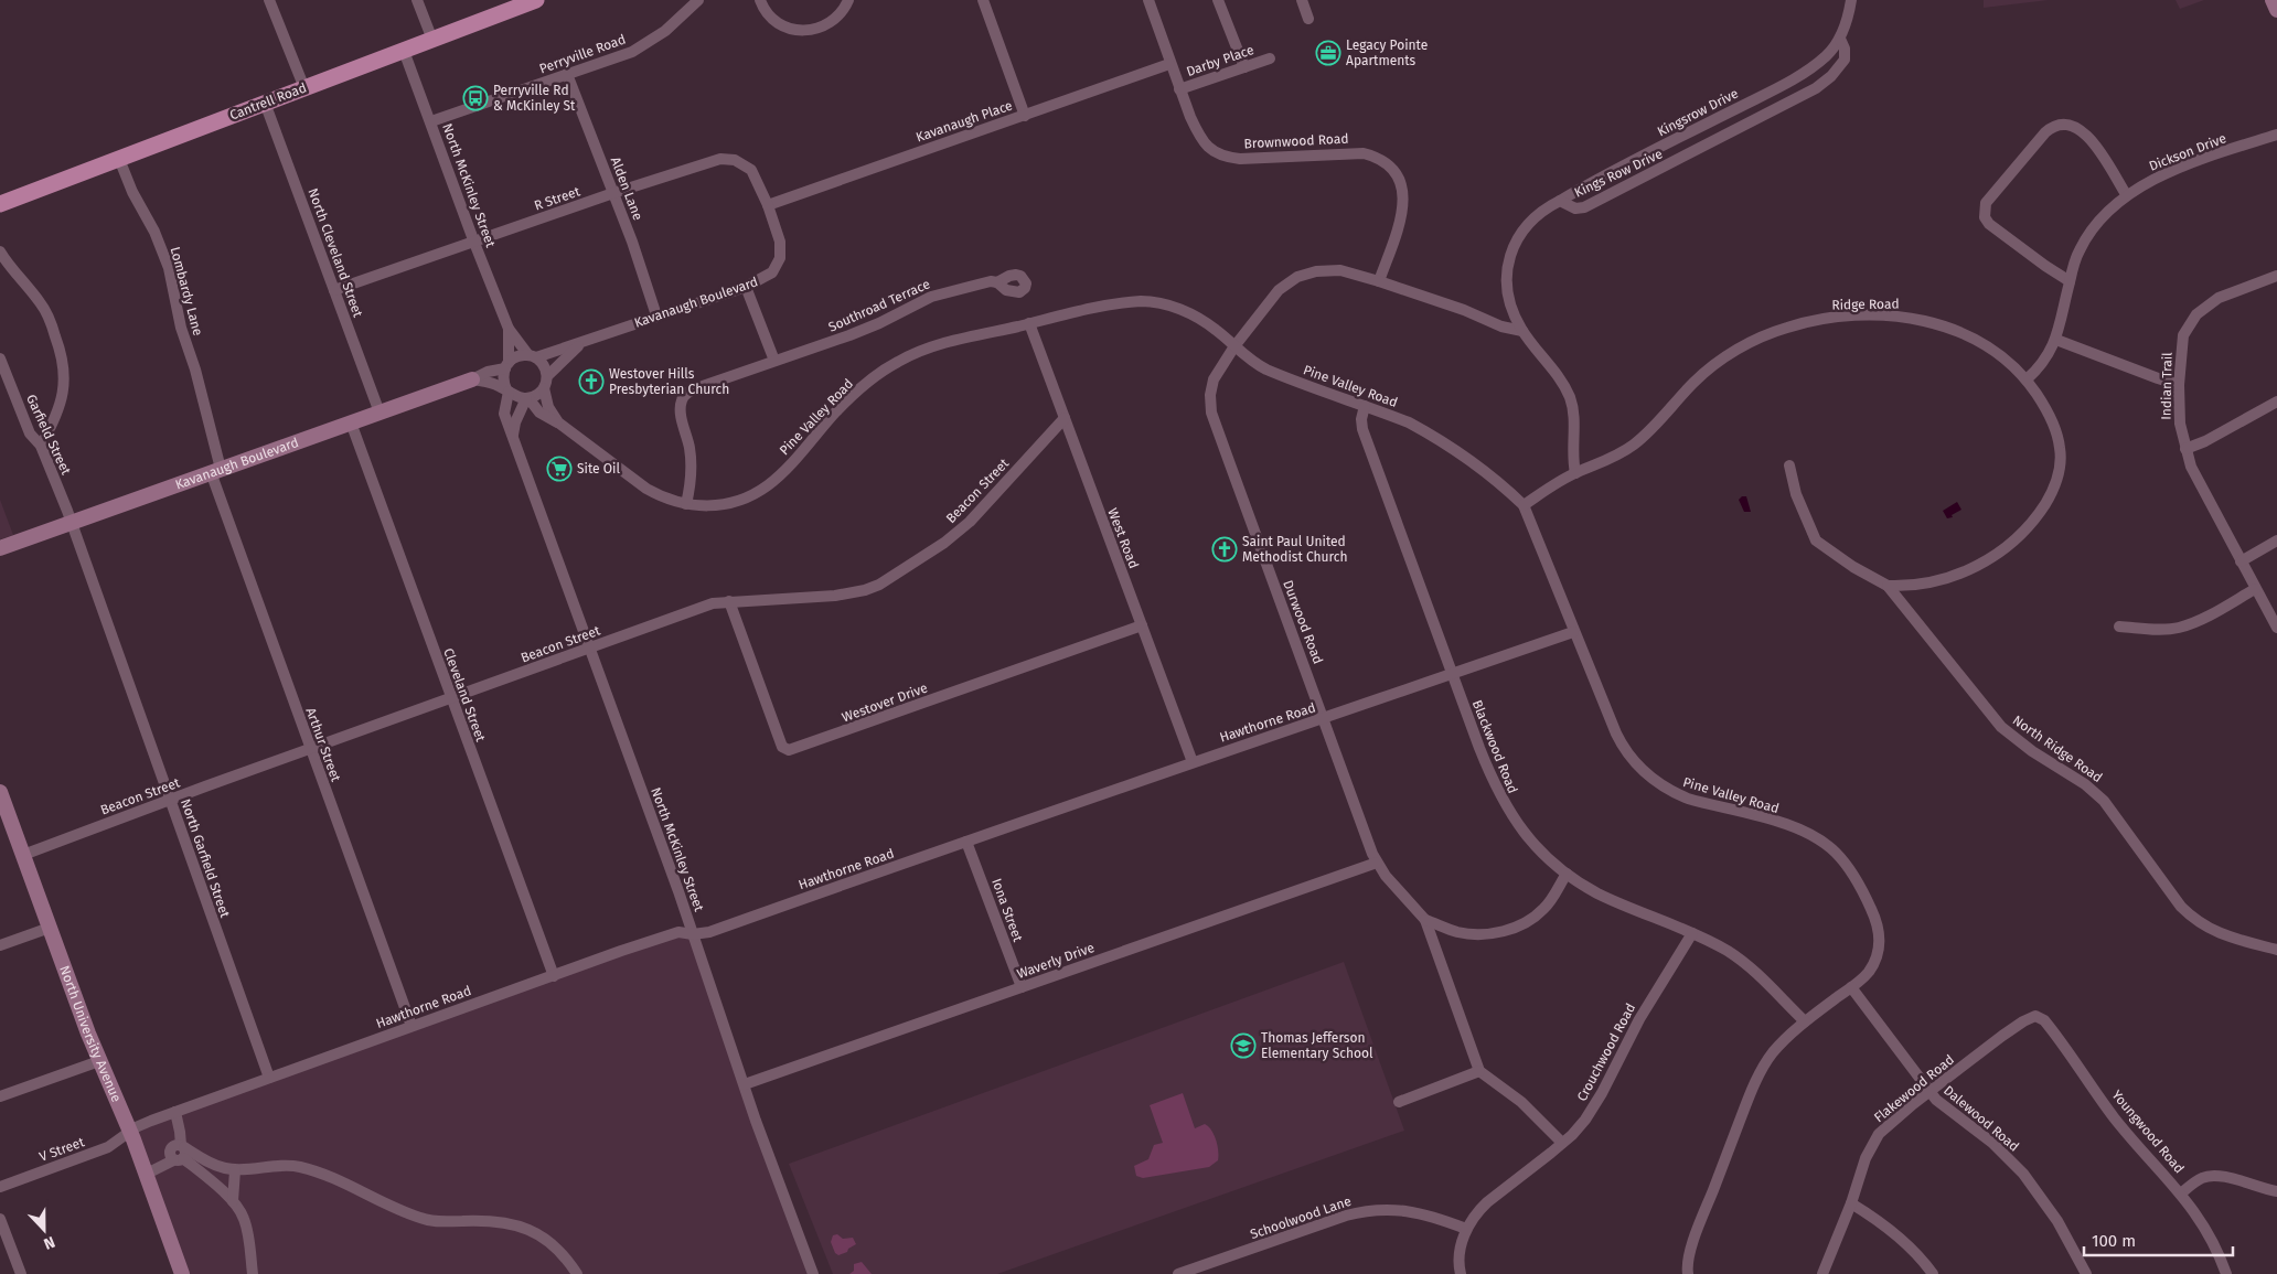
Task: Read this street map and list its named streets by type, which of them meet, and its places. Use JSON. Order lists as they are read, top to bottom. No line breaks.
{"streets":{"main road":["Cantrell Road"],"street":["Perryville Road","Darby Place","Kingsrow Drive","Kavanaugh Place","Brownwood Road","Dickson Drive","Kings Row Drive","North McKinley Street","Alden Lane","R Street","North Cleveland Street","Lombardy Lane","Kavanaugh Boulevard","Ridge Road","Southroad Terrace","Pine Valley Road","Indian Trail","Garfield Street","Beacon Street","West Road","Durwood Road","Cleveland Street","Westover Drive","Hawthorne Road","Arthur Street","Blackwood Road","North Ridge Road","North Garfield Street","Iona Street","Waverly Drive","North University Avenue","Crouchwood Road","Flakewood Road","Dalewood Road","Youngwood Road","V Street","Schoolwood Lane"]},"crossings":[["Perryville Road","North McKinley Street"],["Perryville Road","Alden Lane"],["Darby Place","Brownwood Road"],["Cantrell Road","North McKinley Street"],["Cantrell Road","North Cleveland Street"],["Cantrell Road","Lombardy Lane"],["Kingsrow Drive","Kings Row Drive"],["Kavanaugh Place","Brownwood Road"],["Kavanaugh Place","R Street"],["Kavanaugh Place","Kavanaugh Boulevard"],["Brownwood Road","Durwood Road"],["Dickson Drive","Ridge Road"],["Kings Row Drive","Ridge Road"],["Kings Row Drive","Durwood Road"],["North McKinley Street","R Street"],["North McKinley Street","Pine Valley Road"],["North McKinley Street","Beacon Street"],["North McKinley Street","Hawthorne Road"],["North McKinley Street","Waverly Drive"],["Alden Lane","R Street"],["Alden Lane","Kavanaugh Boulevard"],["R Street","North Cleveland Street"],["R Street","Kavanaugh Boulevard"],["North Cleveland Street","Kavanaugh Boulevard"],["Lombardy Lane","Kavanaugh Boulevard"],["Lombardy Lane","Arthur Street"],["Kavanaugh Boulevard","Garfield Street"],["Kavanaugh Boulevard","Cleveland Street"],["Kavanaugh Boulevard","Arthur Street"],["Kavanaugh Boulevard","North Garfield Street"],["Ridge Road","Pine Valley Road"],["Ridge Road","North Ridge Road"],["Southroad Terrace","Pine Valley Road"],["Pine Valley Road","West Road"],["Pine Valley Road","Durwood Road"],["Pine Valley Road","Hawthorne Road"],["Pine Valley Road","Blackwood Road"],["Pine Valley Road","Dalewood Road"],["Garfield Street","North Garfield Street"],["Beacon Street","West Road"],["Beacon Street","Cleveland Street"],["Beacon Street","Westover Drive"],["Beacon Street","Arthur Street"],["Beacon Street","North Garfield Street"],["Beacon Street","North University Avenue"],["West Road","Westover Drive"],["West Road","Hawthorne Road"],["Durwood Road","Hawthorne Road"],["Durwood Road","Waverly Drive"],["Cleveland Street","Hawthorne Road"],["Hawthorne Road","Arthur Street"],["Hawthorne Road","Blackwood Road"],["Hawthorne Road","North Garfield Street"],["Hawthorne Road","Iona Street"],["Hawthorne Road","North University Avenue"],["Hawthorne Road","V Street"],["Blackwood Road","Crouchwood Road"],["Iona Street","Waverly Drive"],["North University Avenue","V Street"],["Crouchwood Road","Schoolwood Lane"],["Flakewood Road","Dalewood Road"],["Flakewood Road","Youngwood Road"]],"places":{"office":["Legacy Pointe Apartments"],"bus stop":["Perryville Rd & McKinley St"],"church":["Westover Hills Presbyterian Church","Saint Paul United Methodist Church"],"supermarket":["Site Oil"],"school or university":["Thomas Jefferson Elementary School"]},"scale_bar":"100 m","north":"bottom"}
